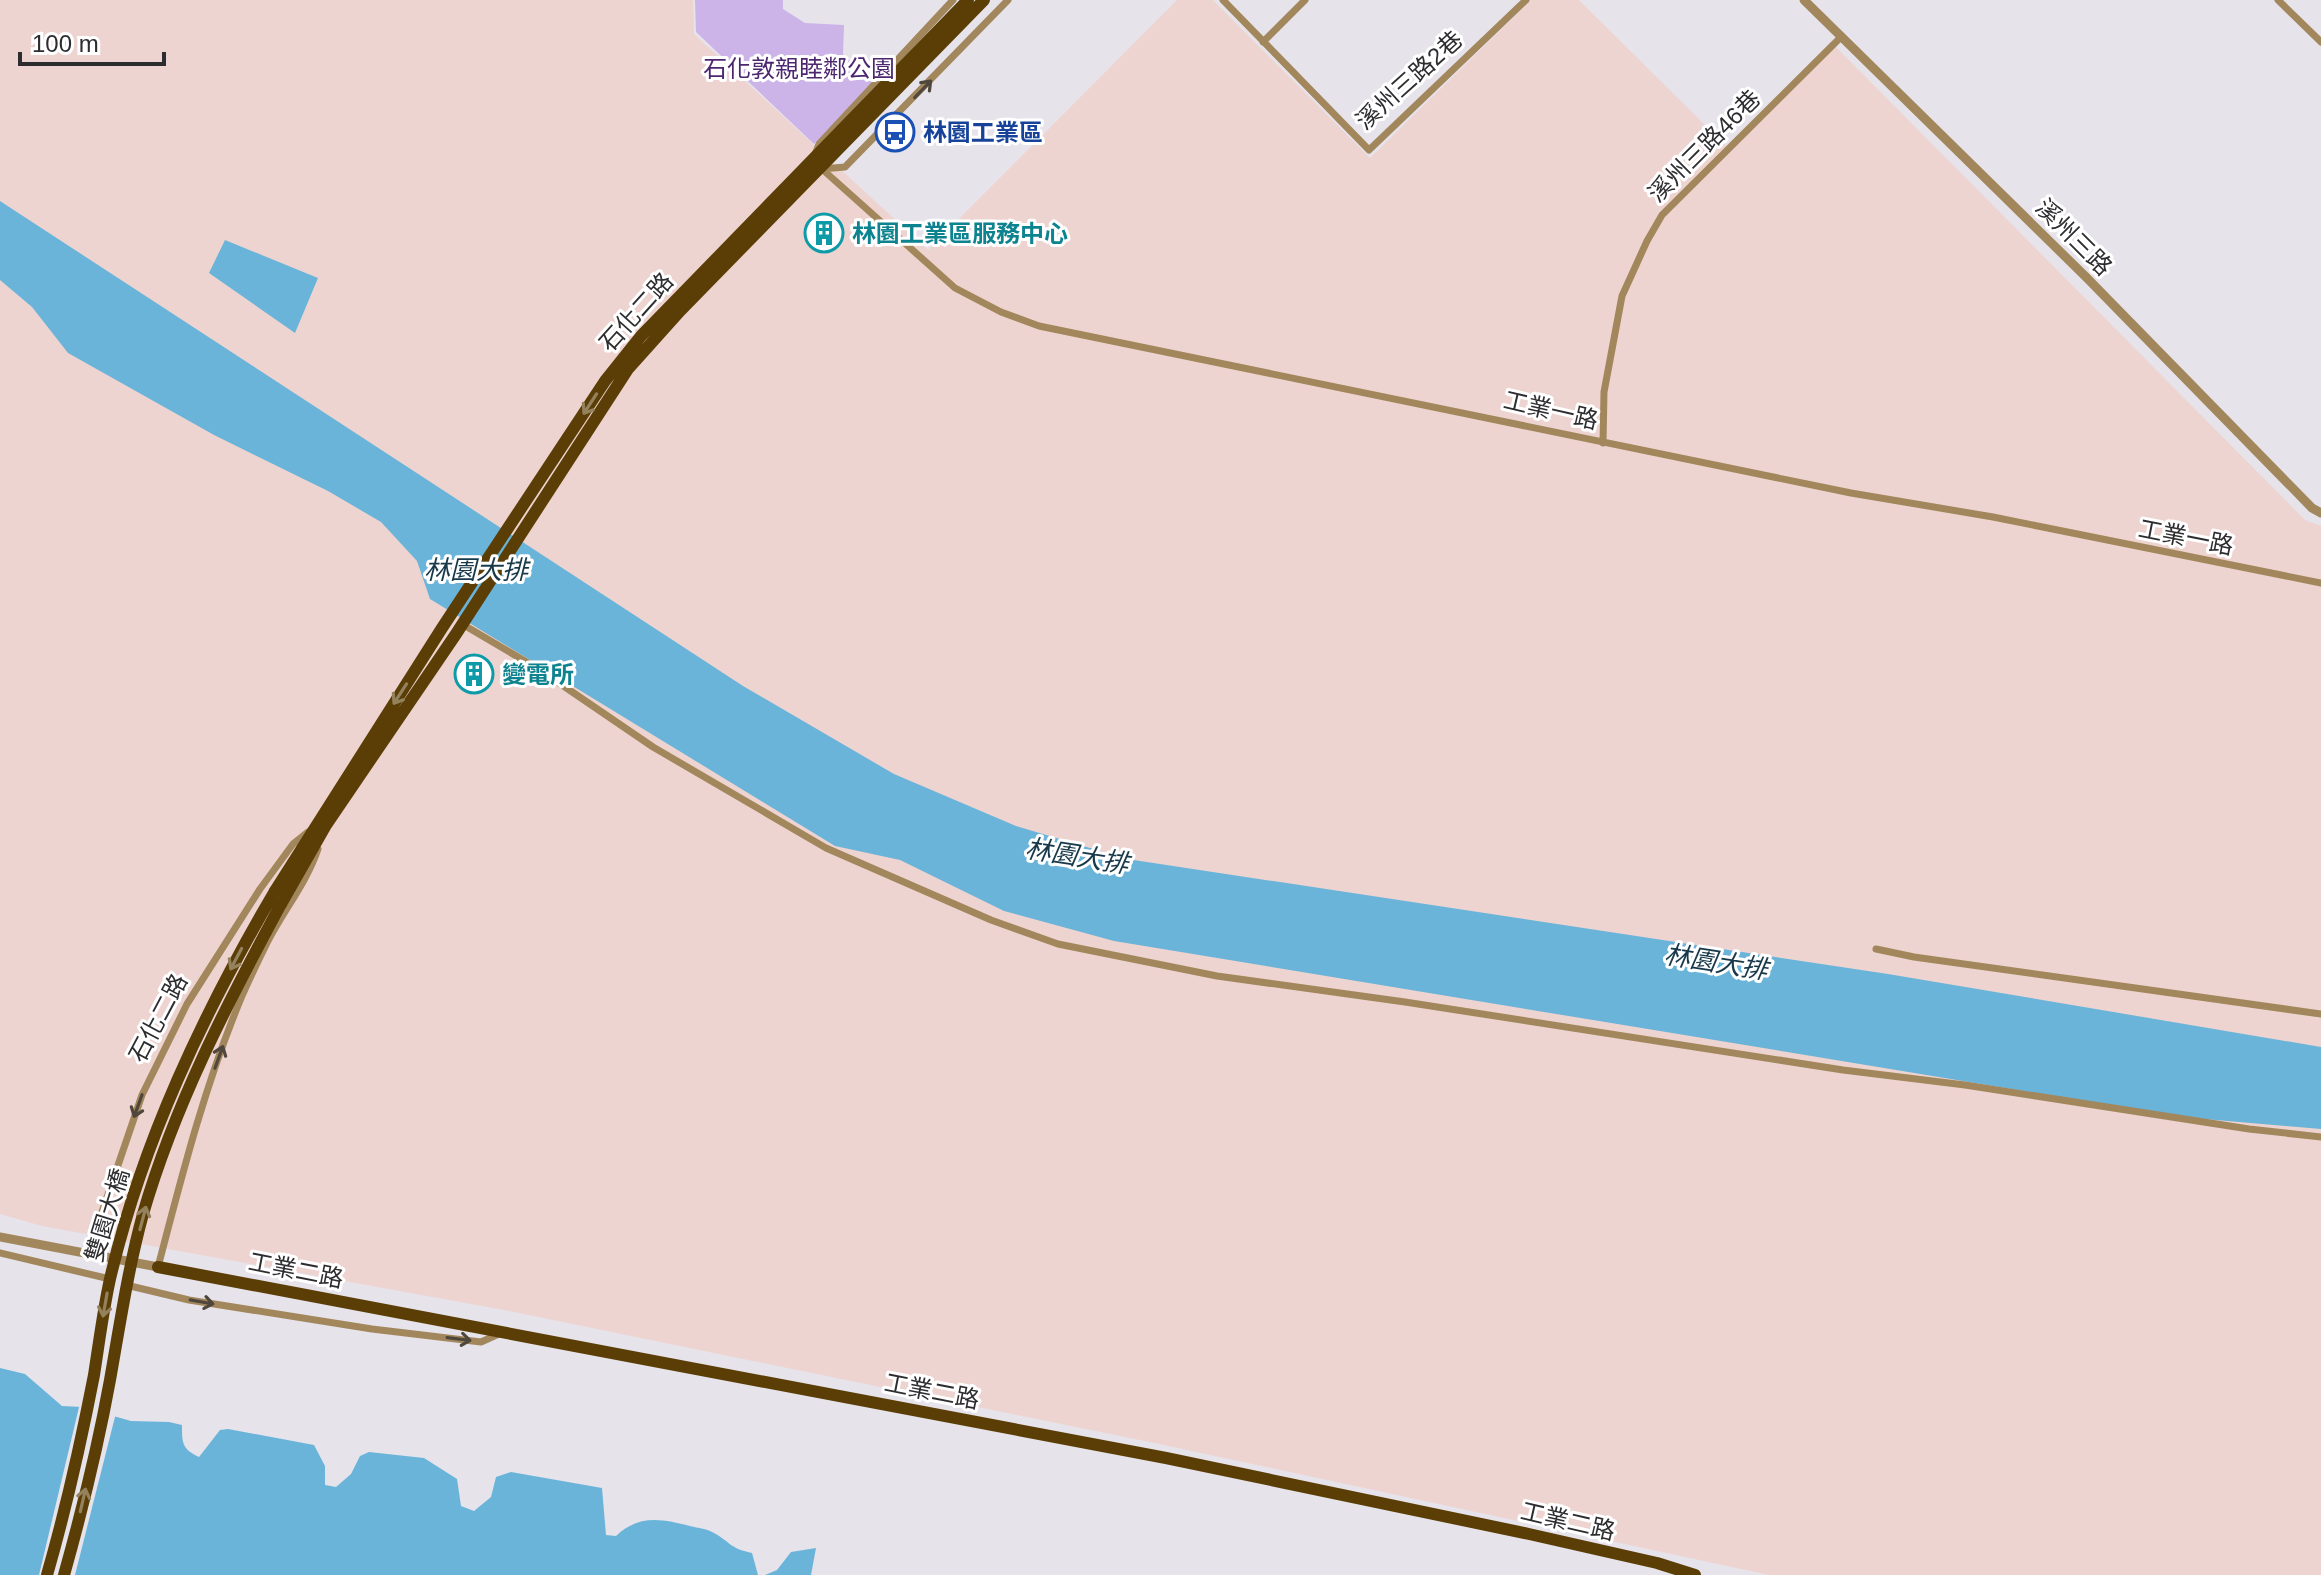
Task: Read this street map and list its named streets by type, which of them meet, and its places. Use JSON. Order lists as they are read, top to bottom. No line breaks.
{"streets":{"main road":["石化二路","雙園大橋","工業二路"],"street":["溪州三路2巷","溪州三路46巷","溪州三路","工業一路"]},"crossings":[["溪州三路46巷","溪州三路"],["溪州三路46巷","工業一路"],["石化二路","工業一路"],["石化二路","雙園大橋"],["石化二路","工業二路"]],"water":["林園大排"],"parks":["石化敦親睦鄰公園"],"places":{"bus stop":["林園工業區"],"building":["林園工業區服務中心","變電所"]},"scale_bar":"100 m"}
